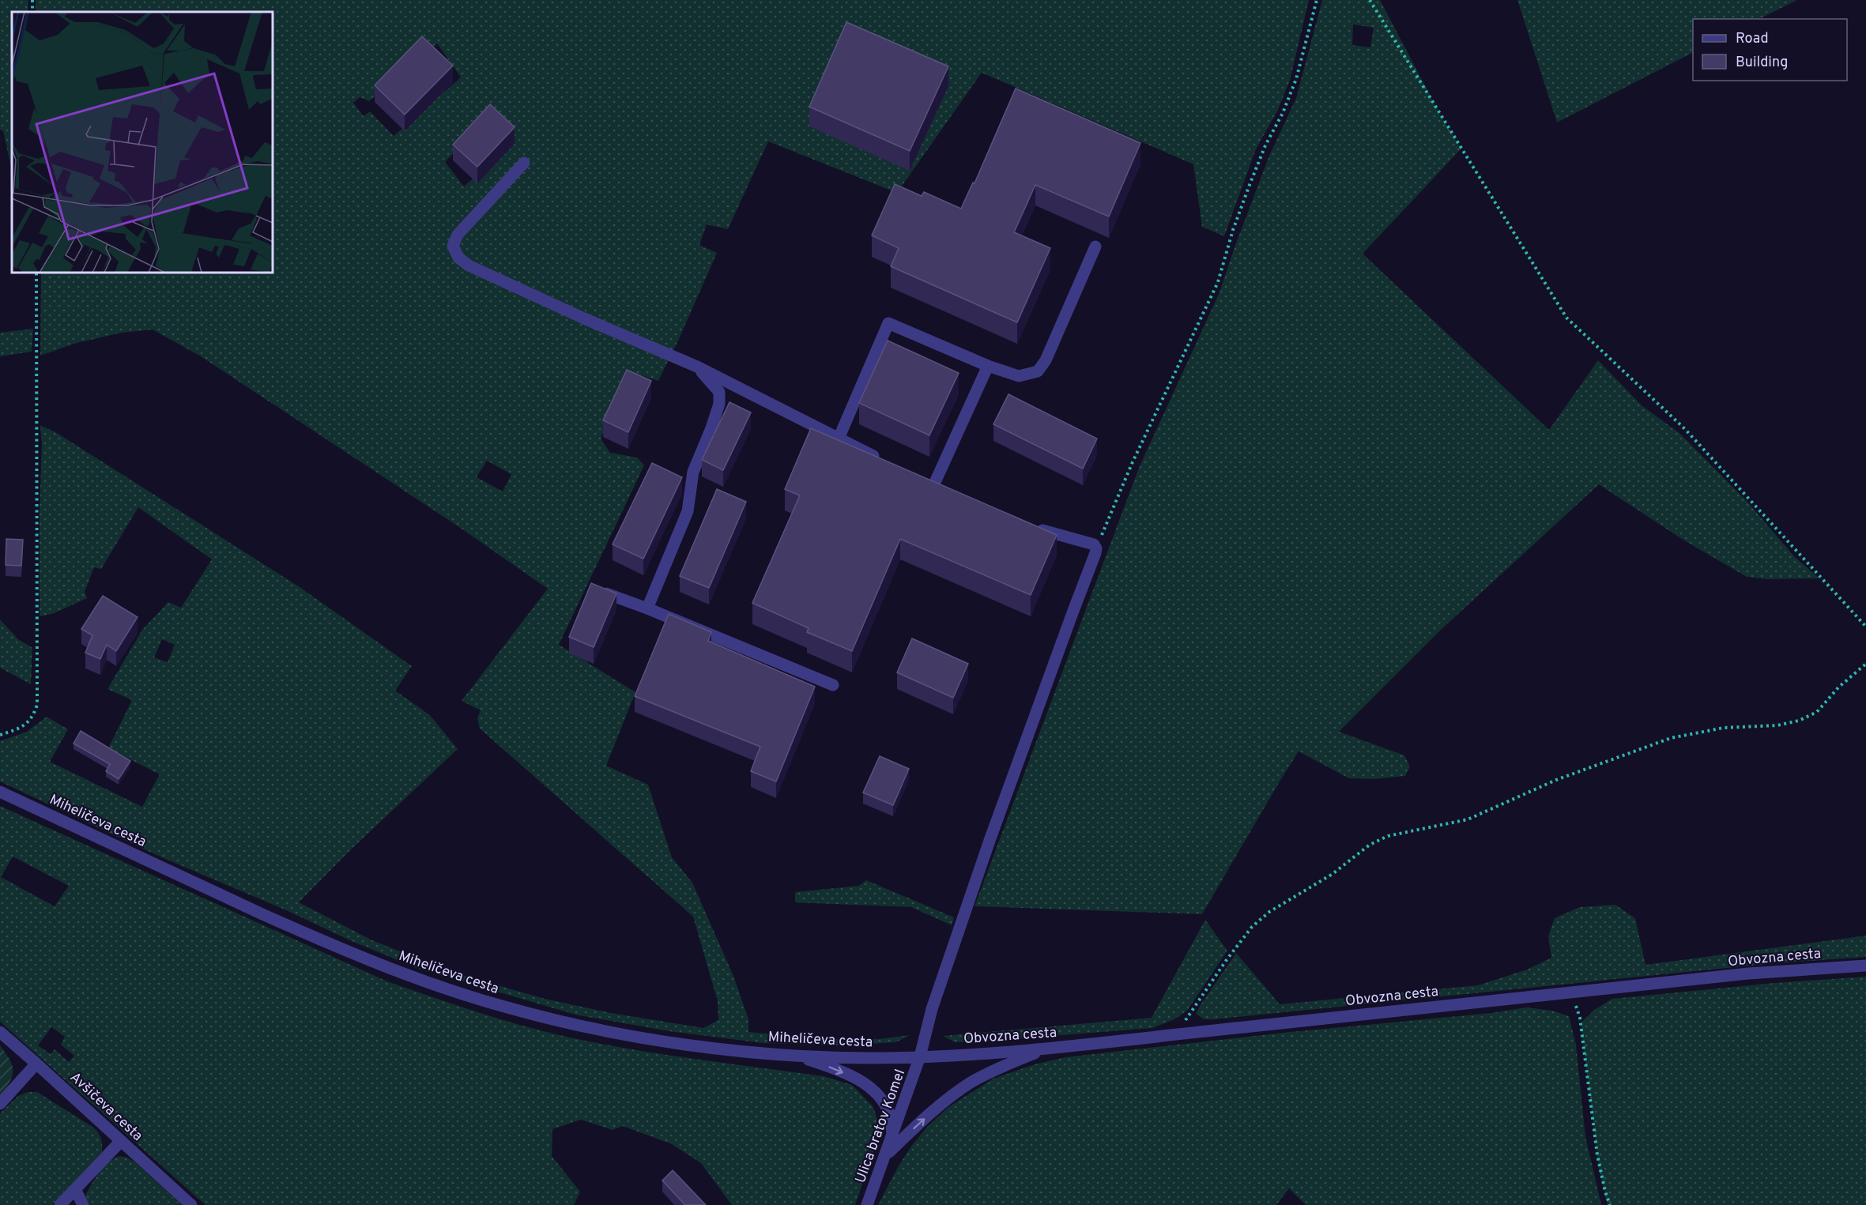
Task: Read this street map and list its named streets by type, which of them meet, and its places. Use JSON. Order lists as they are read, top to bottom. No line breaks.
{"streets":{"street":["Miheličeva cesta","Obvozna cesta","Avšičeva cesta","Ulica bratov Komel"]},"crossings":[["Miheličeva cesta","Obvozna cesta"],["Miheličeva cesta","Ulica bratov Komel"],["Obvozna cesta","Ulica bratov Komel"]],"legend":["Road","Building"]}
